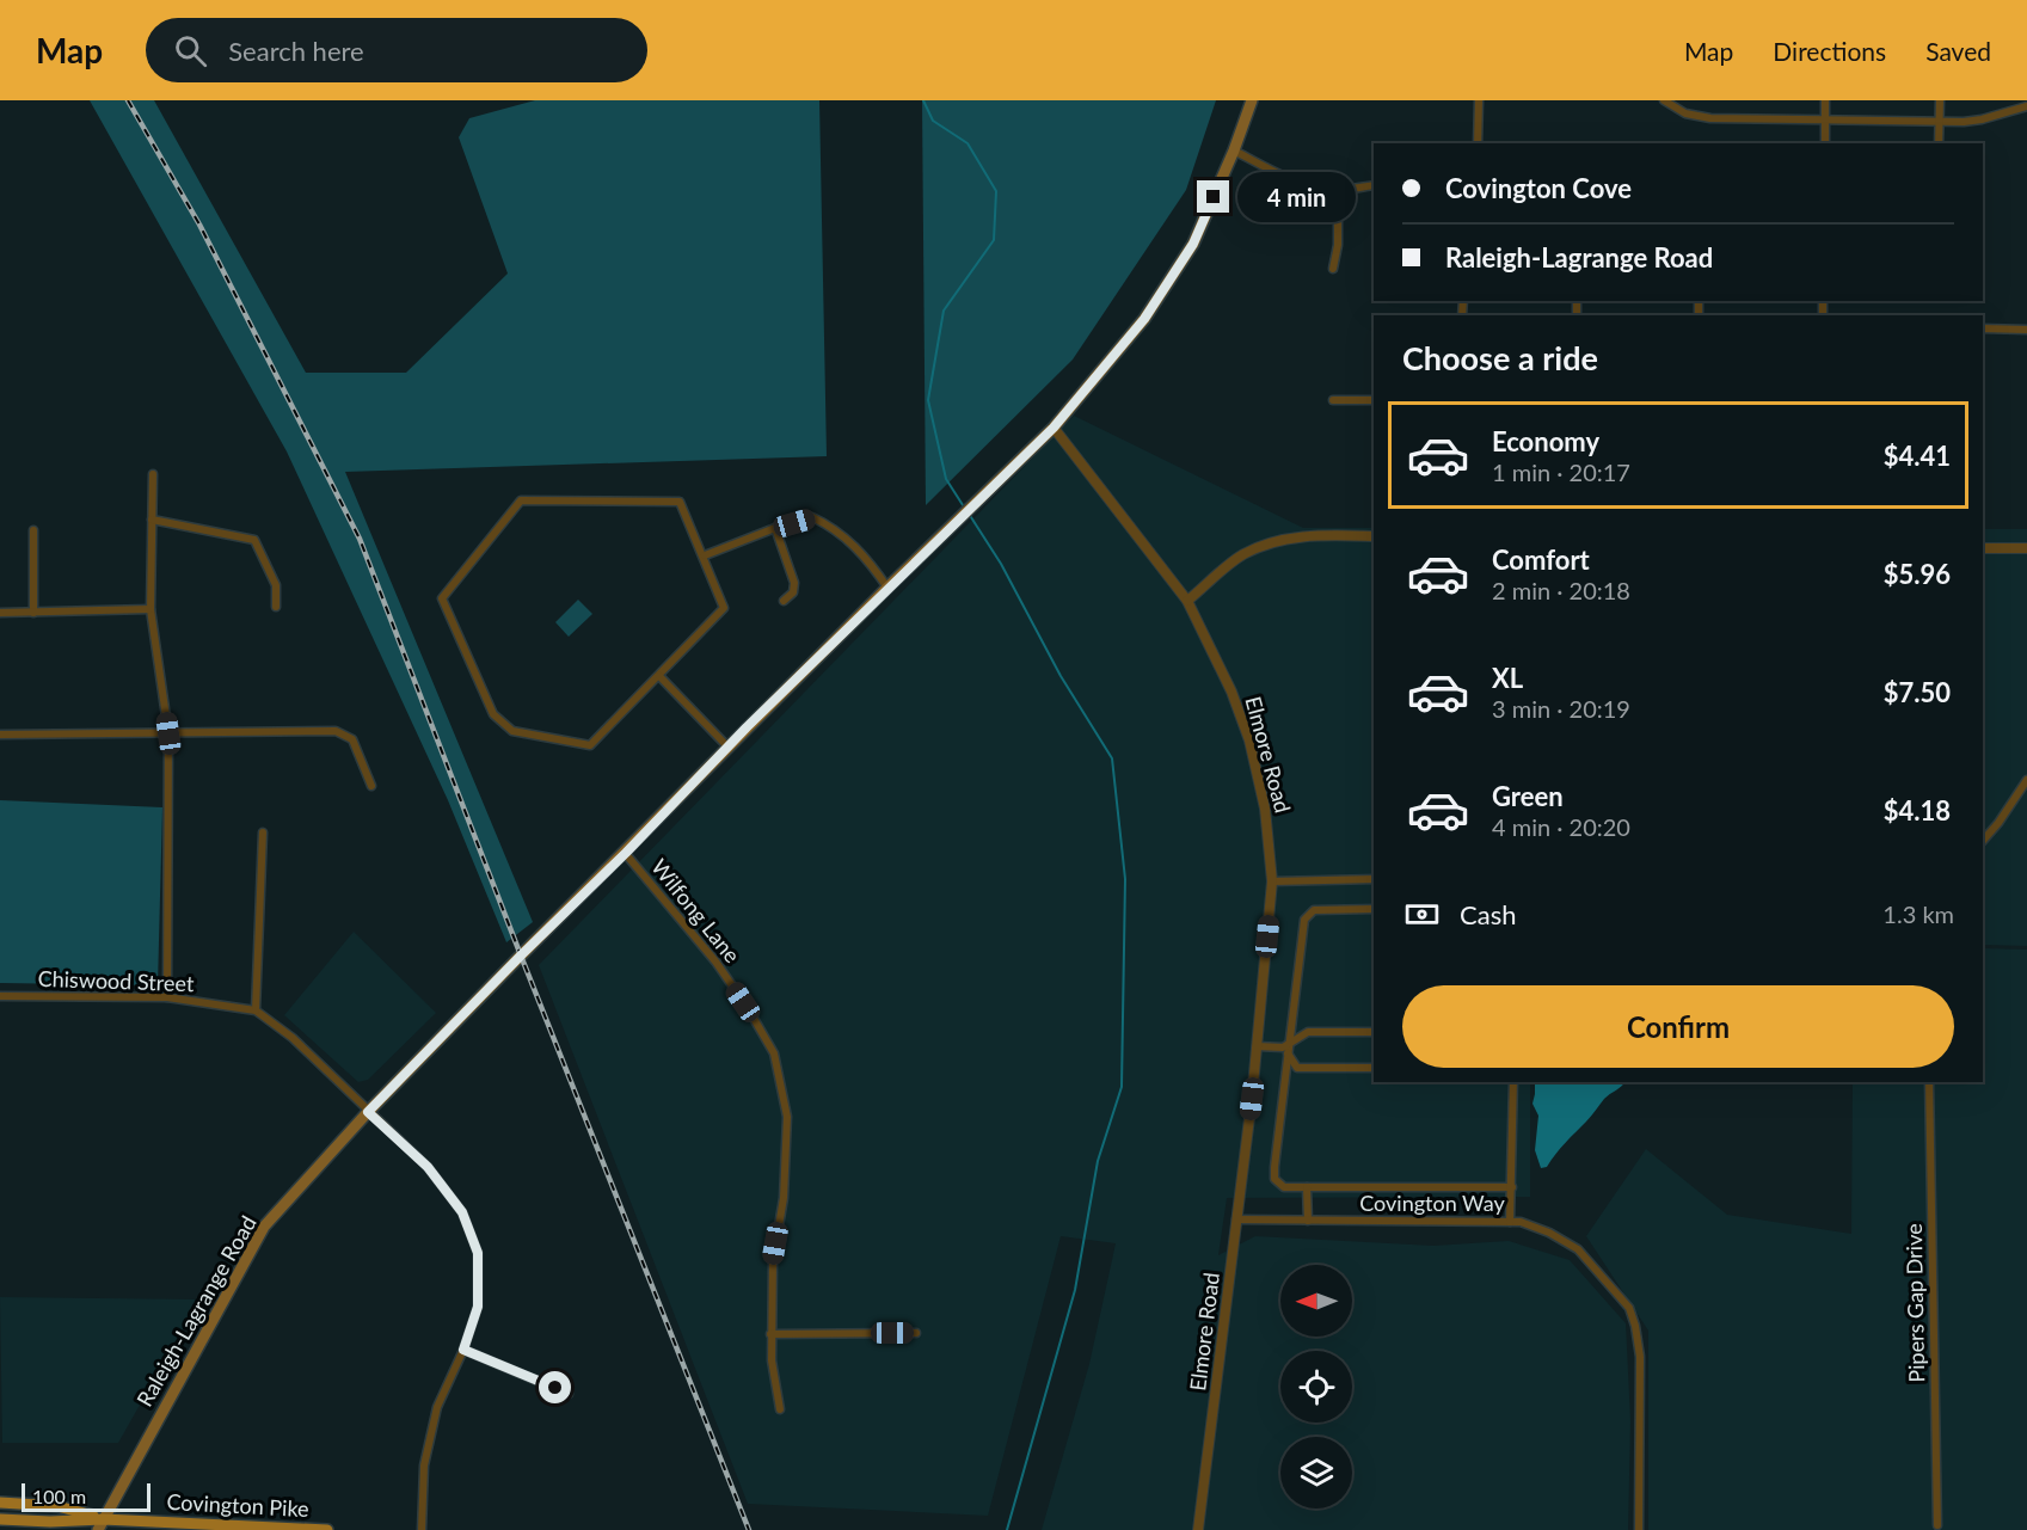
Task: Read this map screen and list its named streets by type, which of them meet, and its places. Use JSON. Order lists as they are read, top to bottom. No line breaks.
{"streets":{"main road":["Raleigh-Lagrange Road","Covington Pike"],"street":["Elmore Road","Wilfong Lane","Chiswood Street","Covington Way","Pipers Gap Drive"]},"crossings":[["Elmore Road","Covington Way"],["Elmore Road","Raleigh-Lagrange Road"],["Wilfong Lane","Raleigh-Lagrange Road"],["Chiswood Street","Raleigh-Lagrange Road"],["Raleigh-Lagrange Road","Covington Pike"]],"scale_bar":"100 m","north":"left","page":{"header":"Map","search":"Search here","nav":["Map","Directions","Saved"],"banner":["Covington Cove","Raleigh-Lagrange Road"],"bubble":"4 min","heading":"Choose a ride","list":[{"name":"Economy","note":"1 min · 20:17","value":"$4.41"},{"name":"Comfort","note":"2 min · 20:18","value":"$5.96"},{"name":"XL","note":"3 min · 20:19","value":"$7.50"},{"name":"Green","note":"4 min · 20:20","value":"$4.18"}],"pay":["Cash","1.3 km"],"buttons":"Confirm","scale":"100 m"}}
